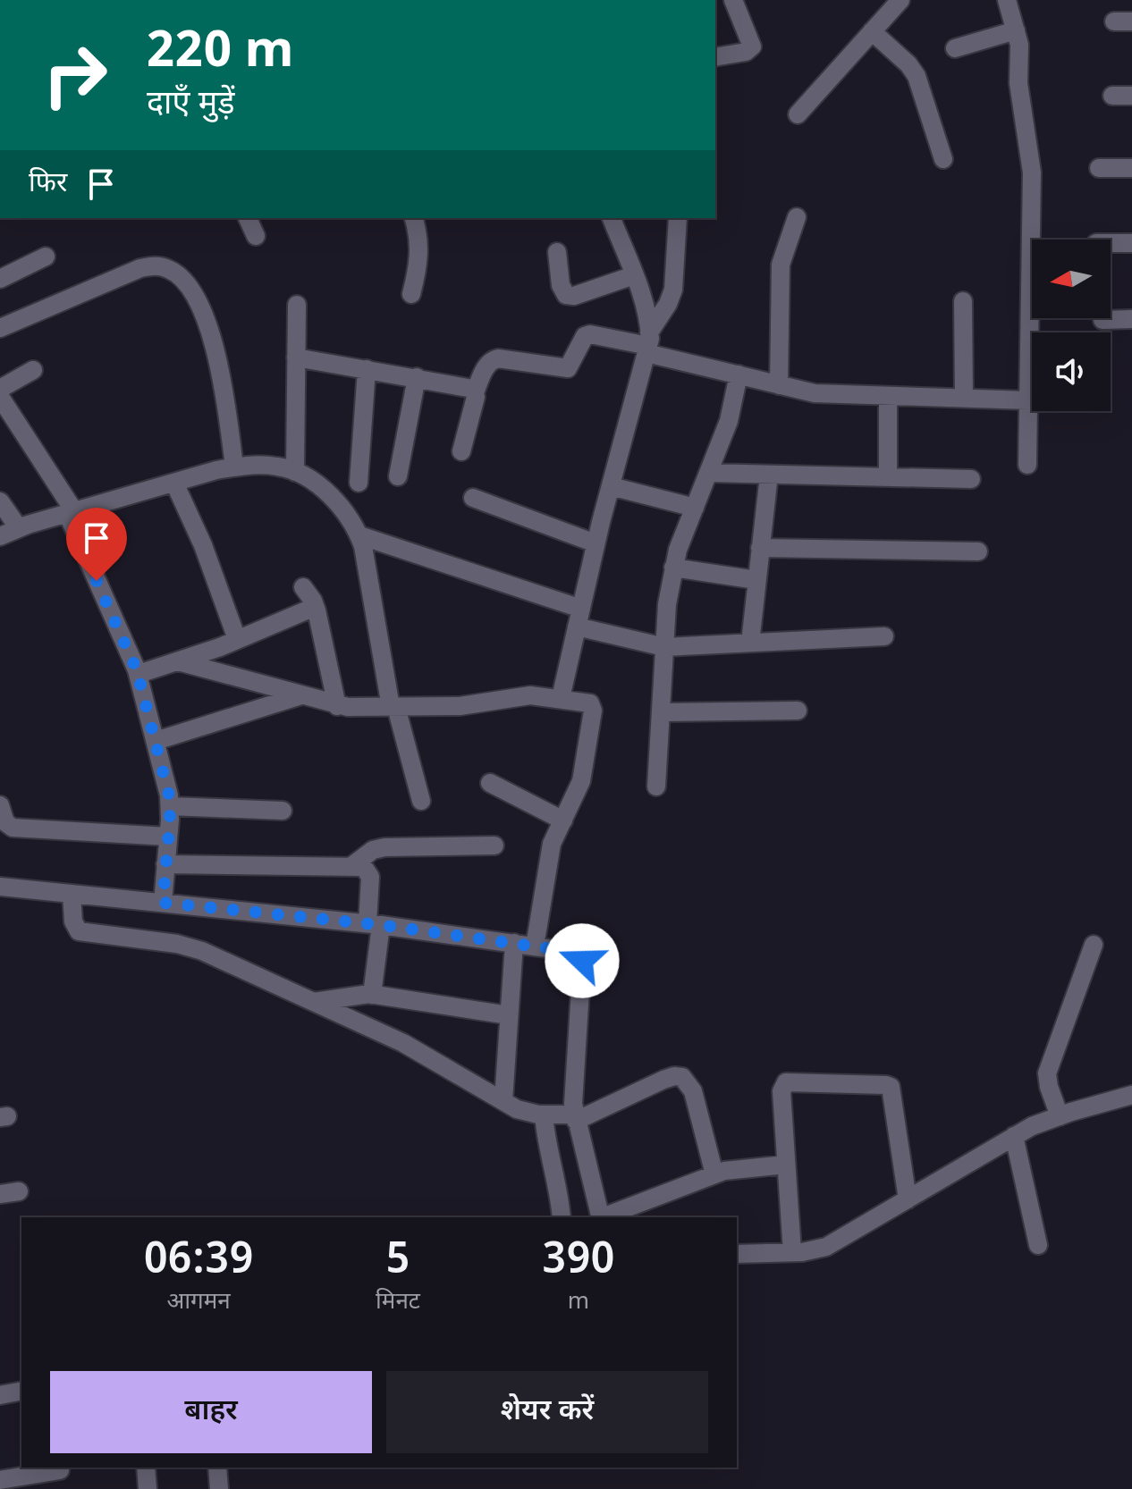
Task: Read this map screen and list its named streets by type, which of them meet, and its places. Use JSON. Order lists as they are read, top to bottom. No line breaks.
{"north":"left","page":{"turn":["220 m","दाएँ मुड़ें"],"then":"फिर","eta":["06:39","आगमन","5","मिनट","390","m"],"buttons":["बाहर","शेयर करें"]}}
